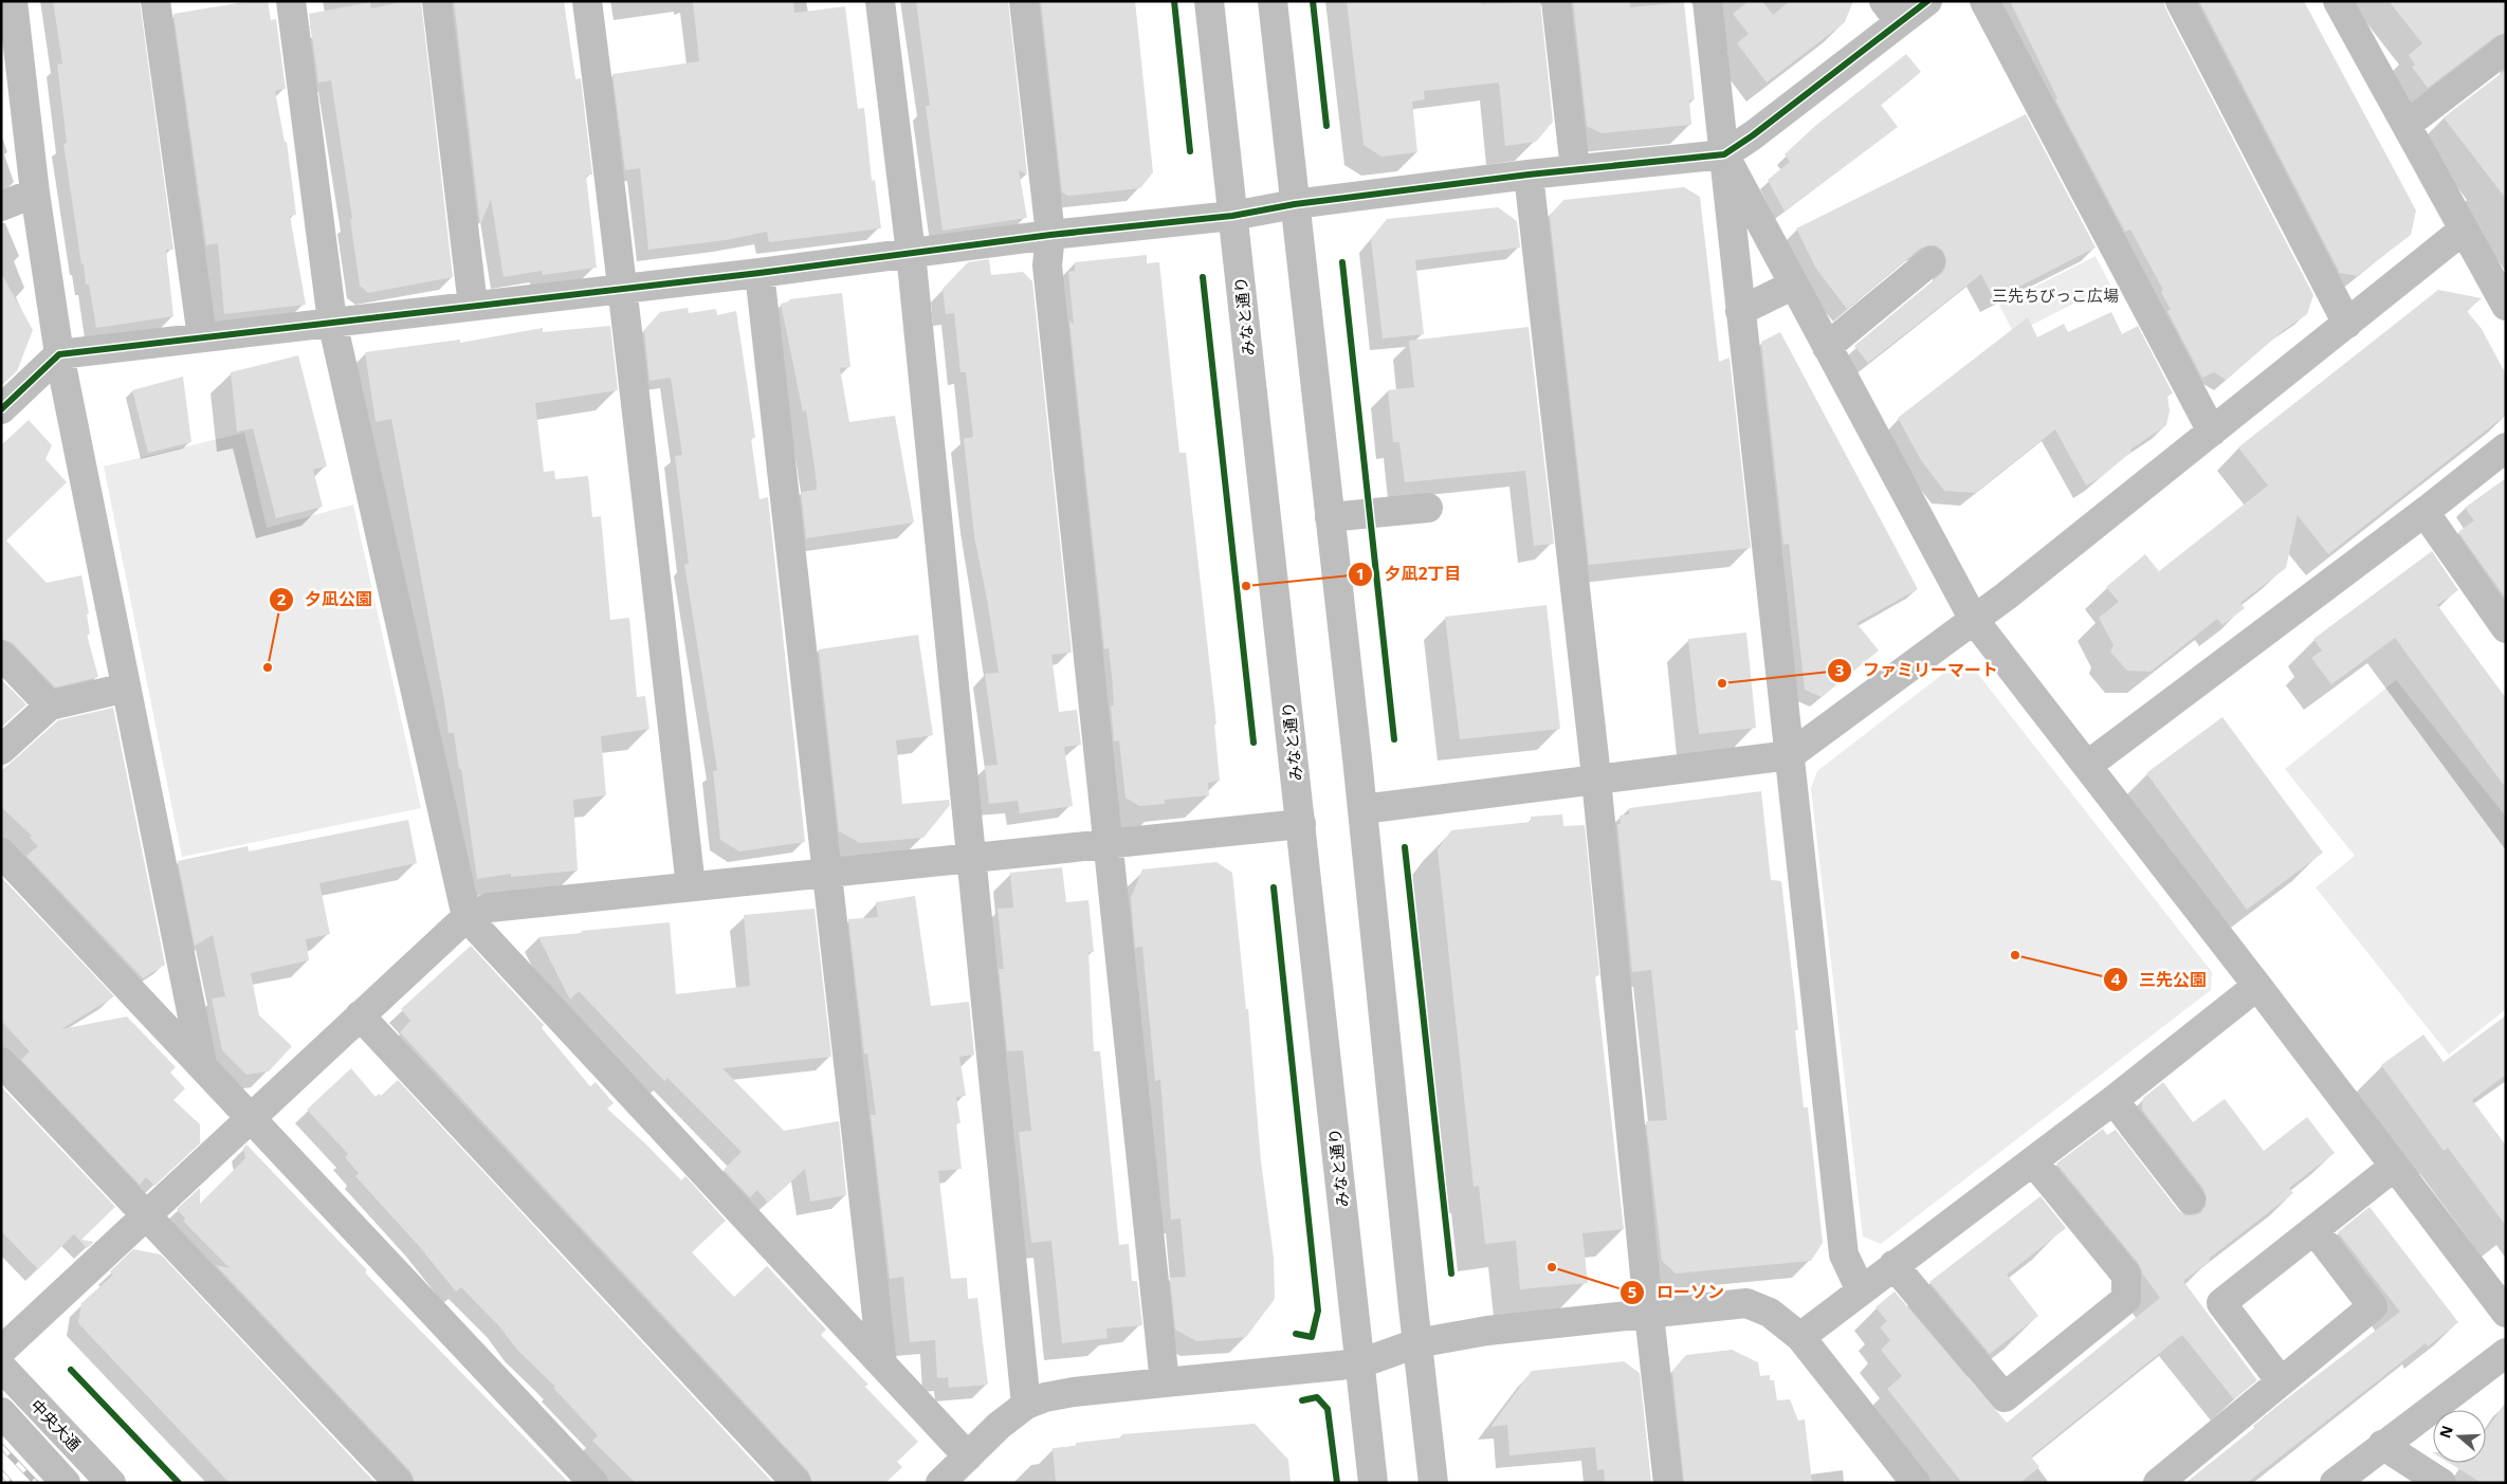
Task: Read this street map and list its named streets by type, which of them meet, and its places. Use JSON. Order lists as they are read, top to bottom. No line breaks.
{"streets":{"main road":["みなと通り","中央大通"]},"parks":["三先ちびっこ広場"],"places":["夕凪2丁目","夕凪公園","ファミリーマート","三先公園","ローソン"],"north":"left"}
